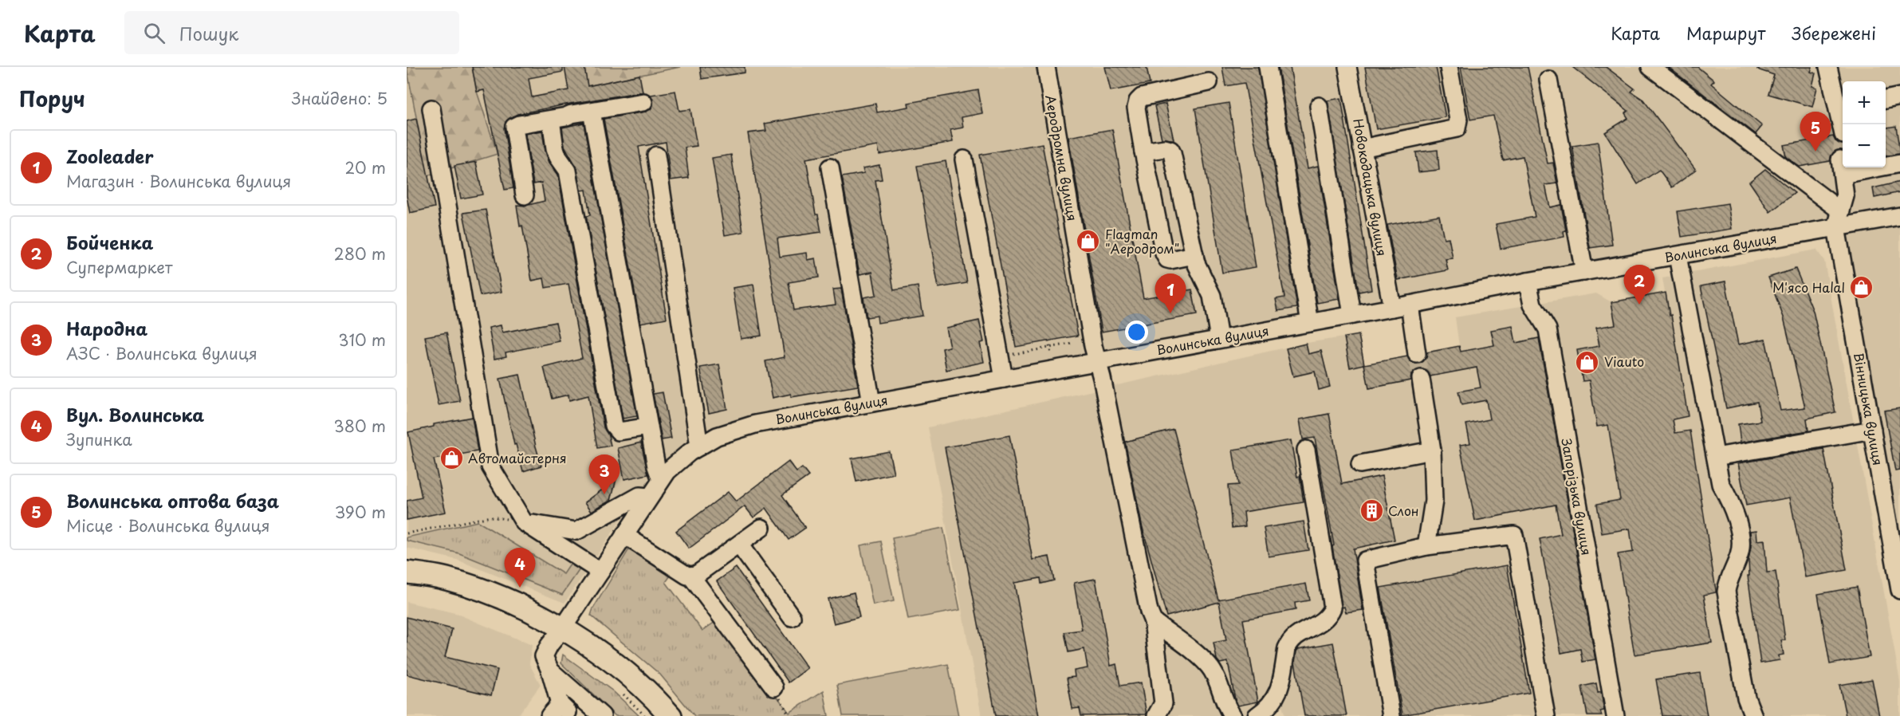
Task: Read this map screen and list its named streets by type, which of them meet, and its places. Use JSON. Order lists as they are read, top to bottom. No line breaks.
{"streets":{"street":["Аеродромна вулиця","Новокодацька вулиця","Волинська вулиця","Вінницька вулиця","Запорізька вулиця"]},"crossings":[["Аеродромна вулиця","Волинська вулиця"],["Новокодацька вулиця","Волинська вулиця"],["Волинська вулиця","Вінницька вулиця"],["Волинська вулиця","Запорізька вулиця"]],"places":{"shop":["Flagman \"Аеродром\"","М'ясо Halal","Viauto","Автомайстерня"],"building":["Слон"]},"page":{"header":"Карта","search":"Пошук","nav":["Карта","Маршрут","Збережені"],"heading":["Поруч","Знайдено: 5"],"map_buttons":["+","−"],"pins":["5","2","1","3","4"],"list":[{"mark":"1","name":"Zooleader","note":"Магазин · Волинська вулиця","value":"20 m"},{"mark":"2","name":"Бойченка","note":"Супермаркет","value":"280 m"},{"mark":"3","name":"Народна","note":"АЗС · Волинська вулиця","value":"310 m"},{"mark":"4","name":"Вул. Волинська","note":"Зупинка","value":"380 m"},{"mark":"5","name":"Волинська оптова база","note":"Місце · Волинська вулиця","value":"390 m"}]}}
